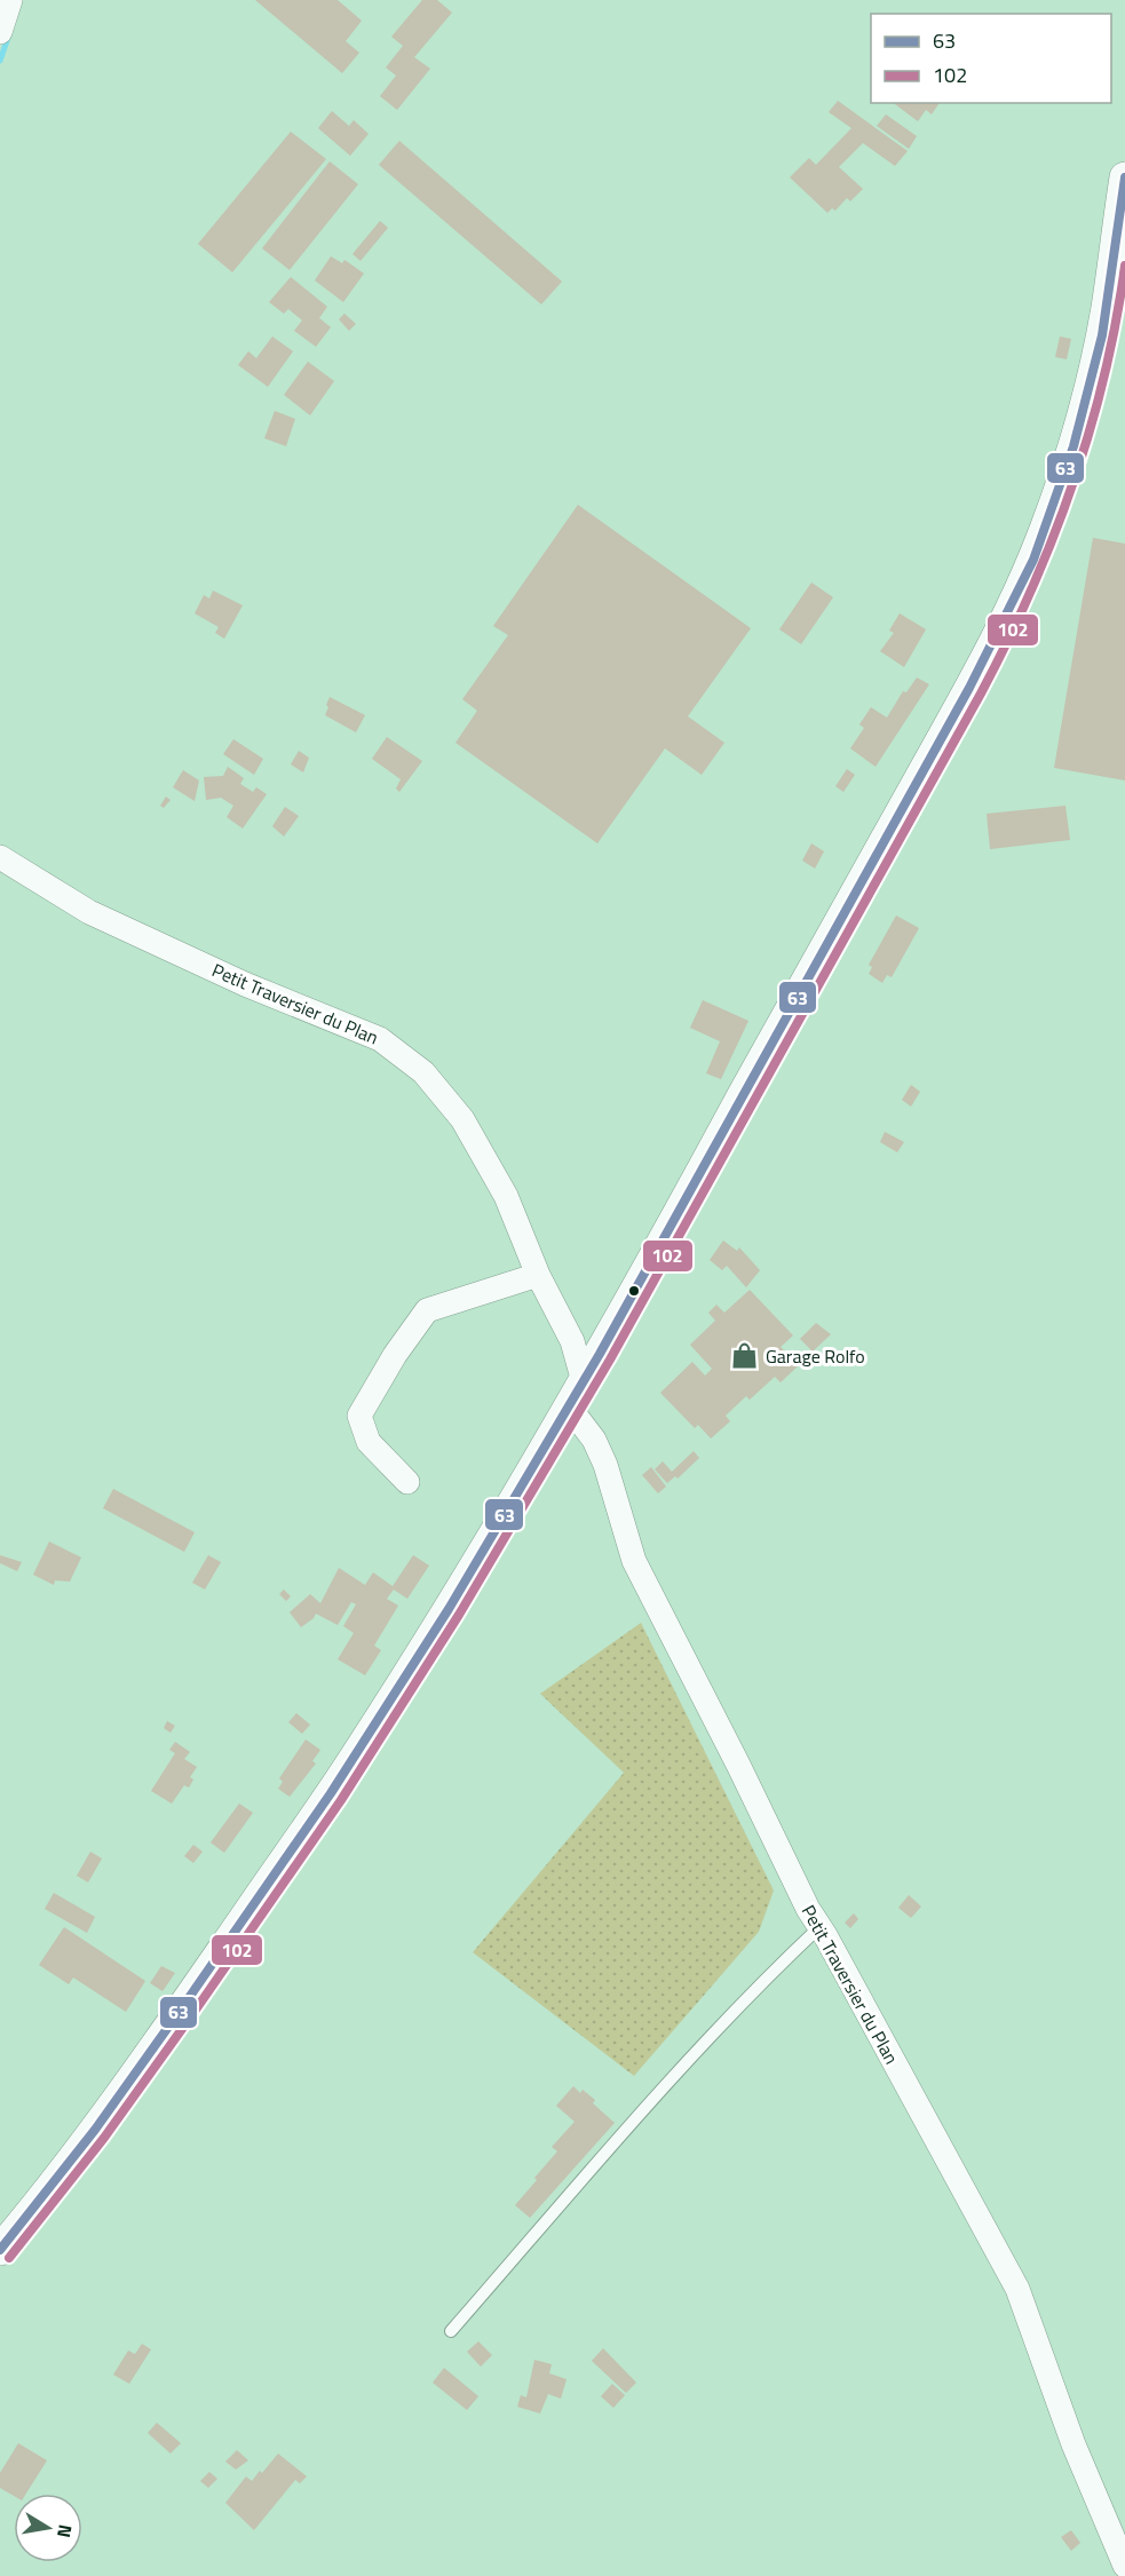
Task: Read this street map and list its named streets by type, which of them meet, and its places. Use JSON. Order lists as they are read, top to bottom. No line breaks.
{"streets":{"street":["Petit Traversier du Plan"]},"places":{"shop":["Garage Rolfo"]},"lines":["transit line 63","transit line 102"],"legend":["63","102"],"north":"right"}
